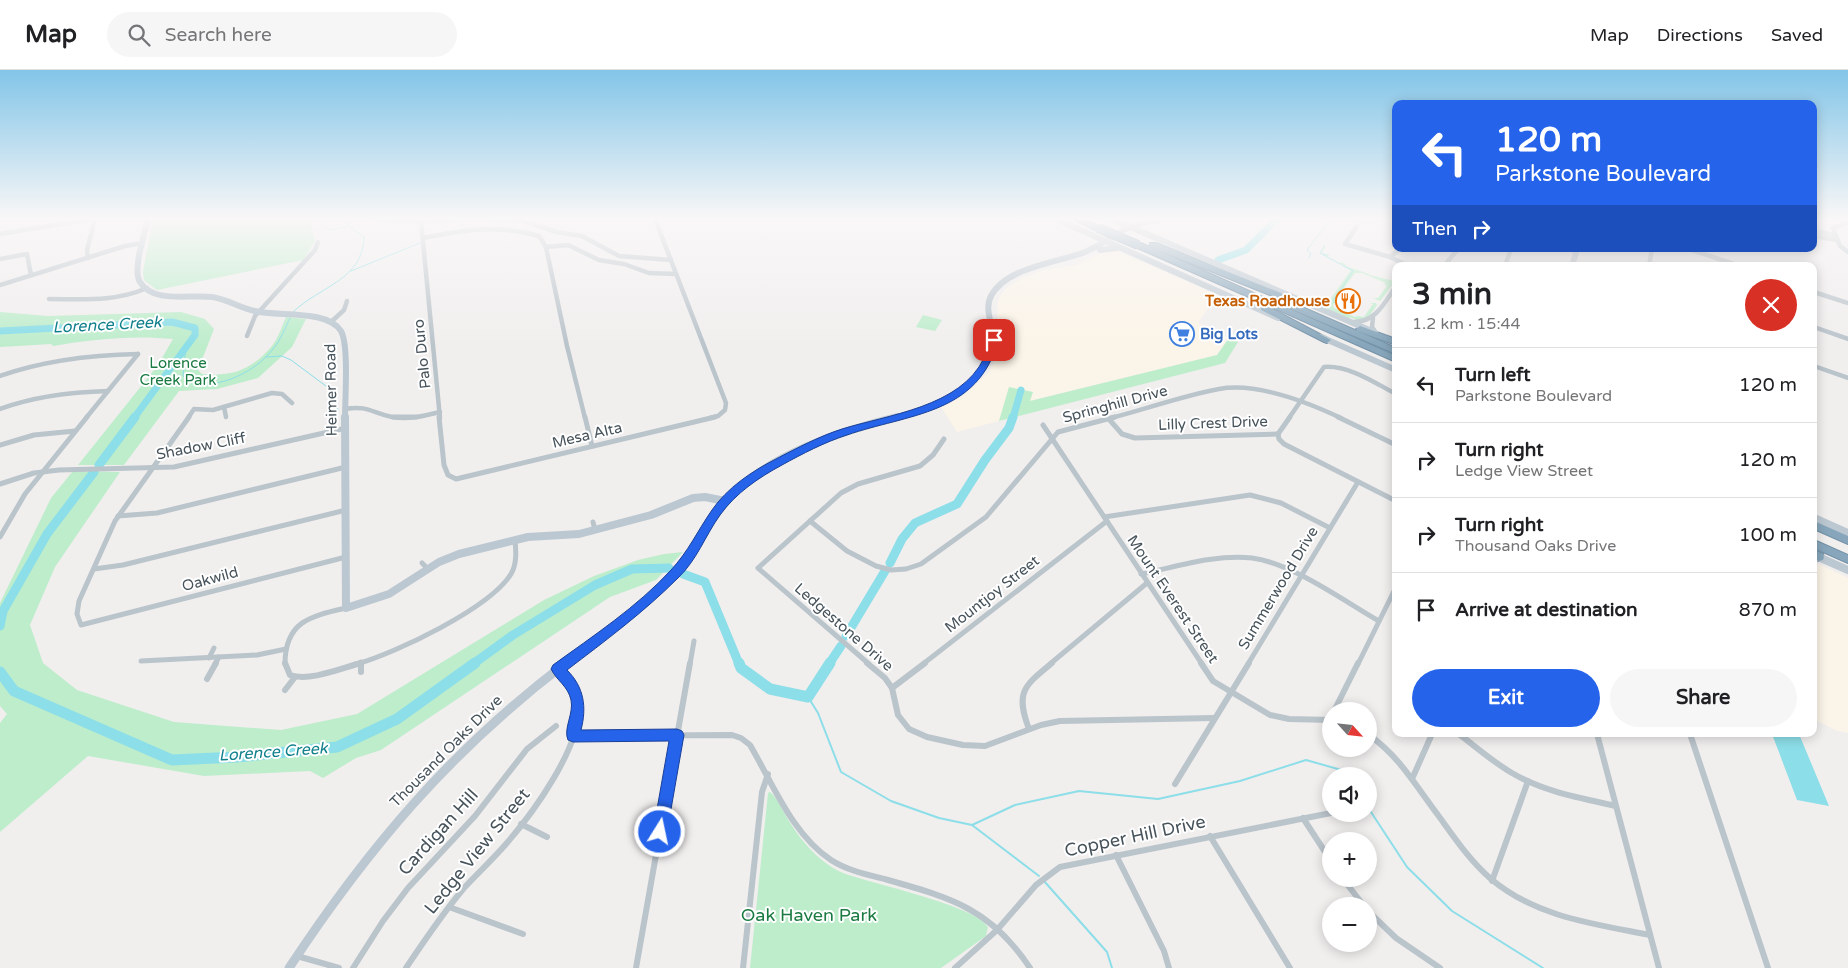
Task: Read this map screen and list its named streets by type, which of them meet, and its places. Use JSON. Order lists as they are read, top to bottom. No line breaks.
{"streets":{"main road":["Heimer Road","Thousand Oaks Drive"],"street":["Palo Duro","Springhill Drive","Lilly Crest Drive","Mesa Alta","Shadow Cliff","Oakwild","Summerwood Drive","Mountjoy Street","Mount Everest Street","Ledgestone Drive","Cardigan Hill","Copper Hill Drive","Ledge View Street"]},"crossings":[["Palo Duro","Mesa Alta"],["Heimer Road","Shadow Cliff"],["Heimer Road","Oakwild"],["Springhill Drive","Lilly Crest Drive"],["Springhill Drive","Mount Everest Street"],["Springhill Drive","Ledgestone Drive"],["Lilly Crest Drive","Summerwood Drive"],["Summerwood Drive","Mountjoy Street"],["Summerwood Drive","Mount Everest Street"],["Summerwood Drive","Ledgestone Drive"],["Mountjoy Street","Mount Everest Street"],["Mountjoy Street","Ledgestone Drive"],["Thousand Oaks Drive","Ledge View Street"]],"water":["Lorence Creek"],"parks":["Lorence Creek Park","Oak Haven Park"],"places":{"restaurant":["Texas Roadhouse"],"supermarket":["Big Lots"]},"north":"bottom right","page":{"header":"Map","search":"Search here","nav":["Map","Directions","Saved"],"turn":["120 m","Parkstone Boulevard"],"then":"Then","heading":["3 min","1.2 km · 15:44"],"list":[{"name":"Turn left","note":"Parkstone Boulevard","value":"120 m"},{"name":"Turn right","note":"Ledge View Street","value":"120 m"},{"name":"Turn right","note":"Thousand Oaks Drive","value":"100 m"},{"name":"Arrive at destination","value":"870 m"}],"buttons":["Exit","Share"],"map_buttons":["+","−"]}}
